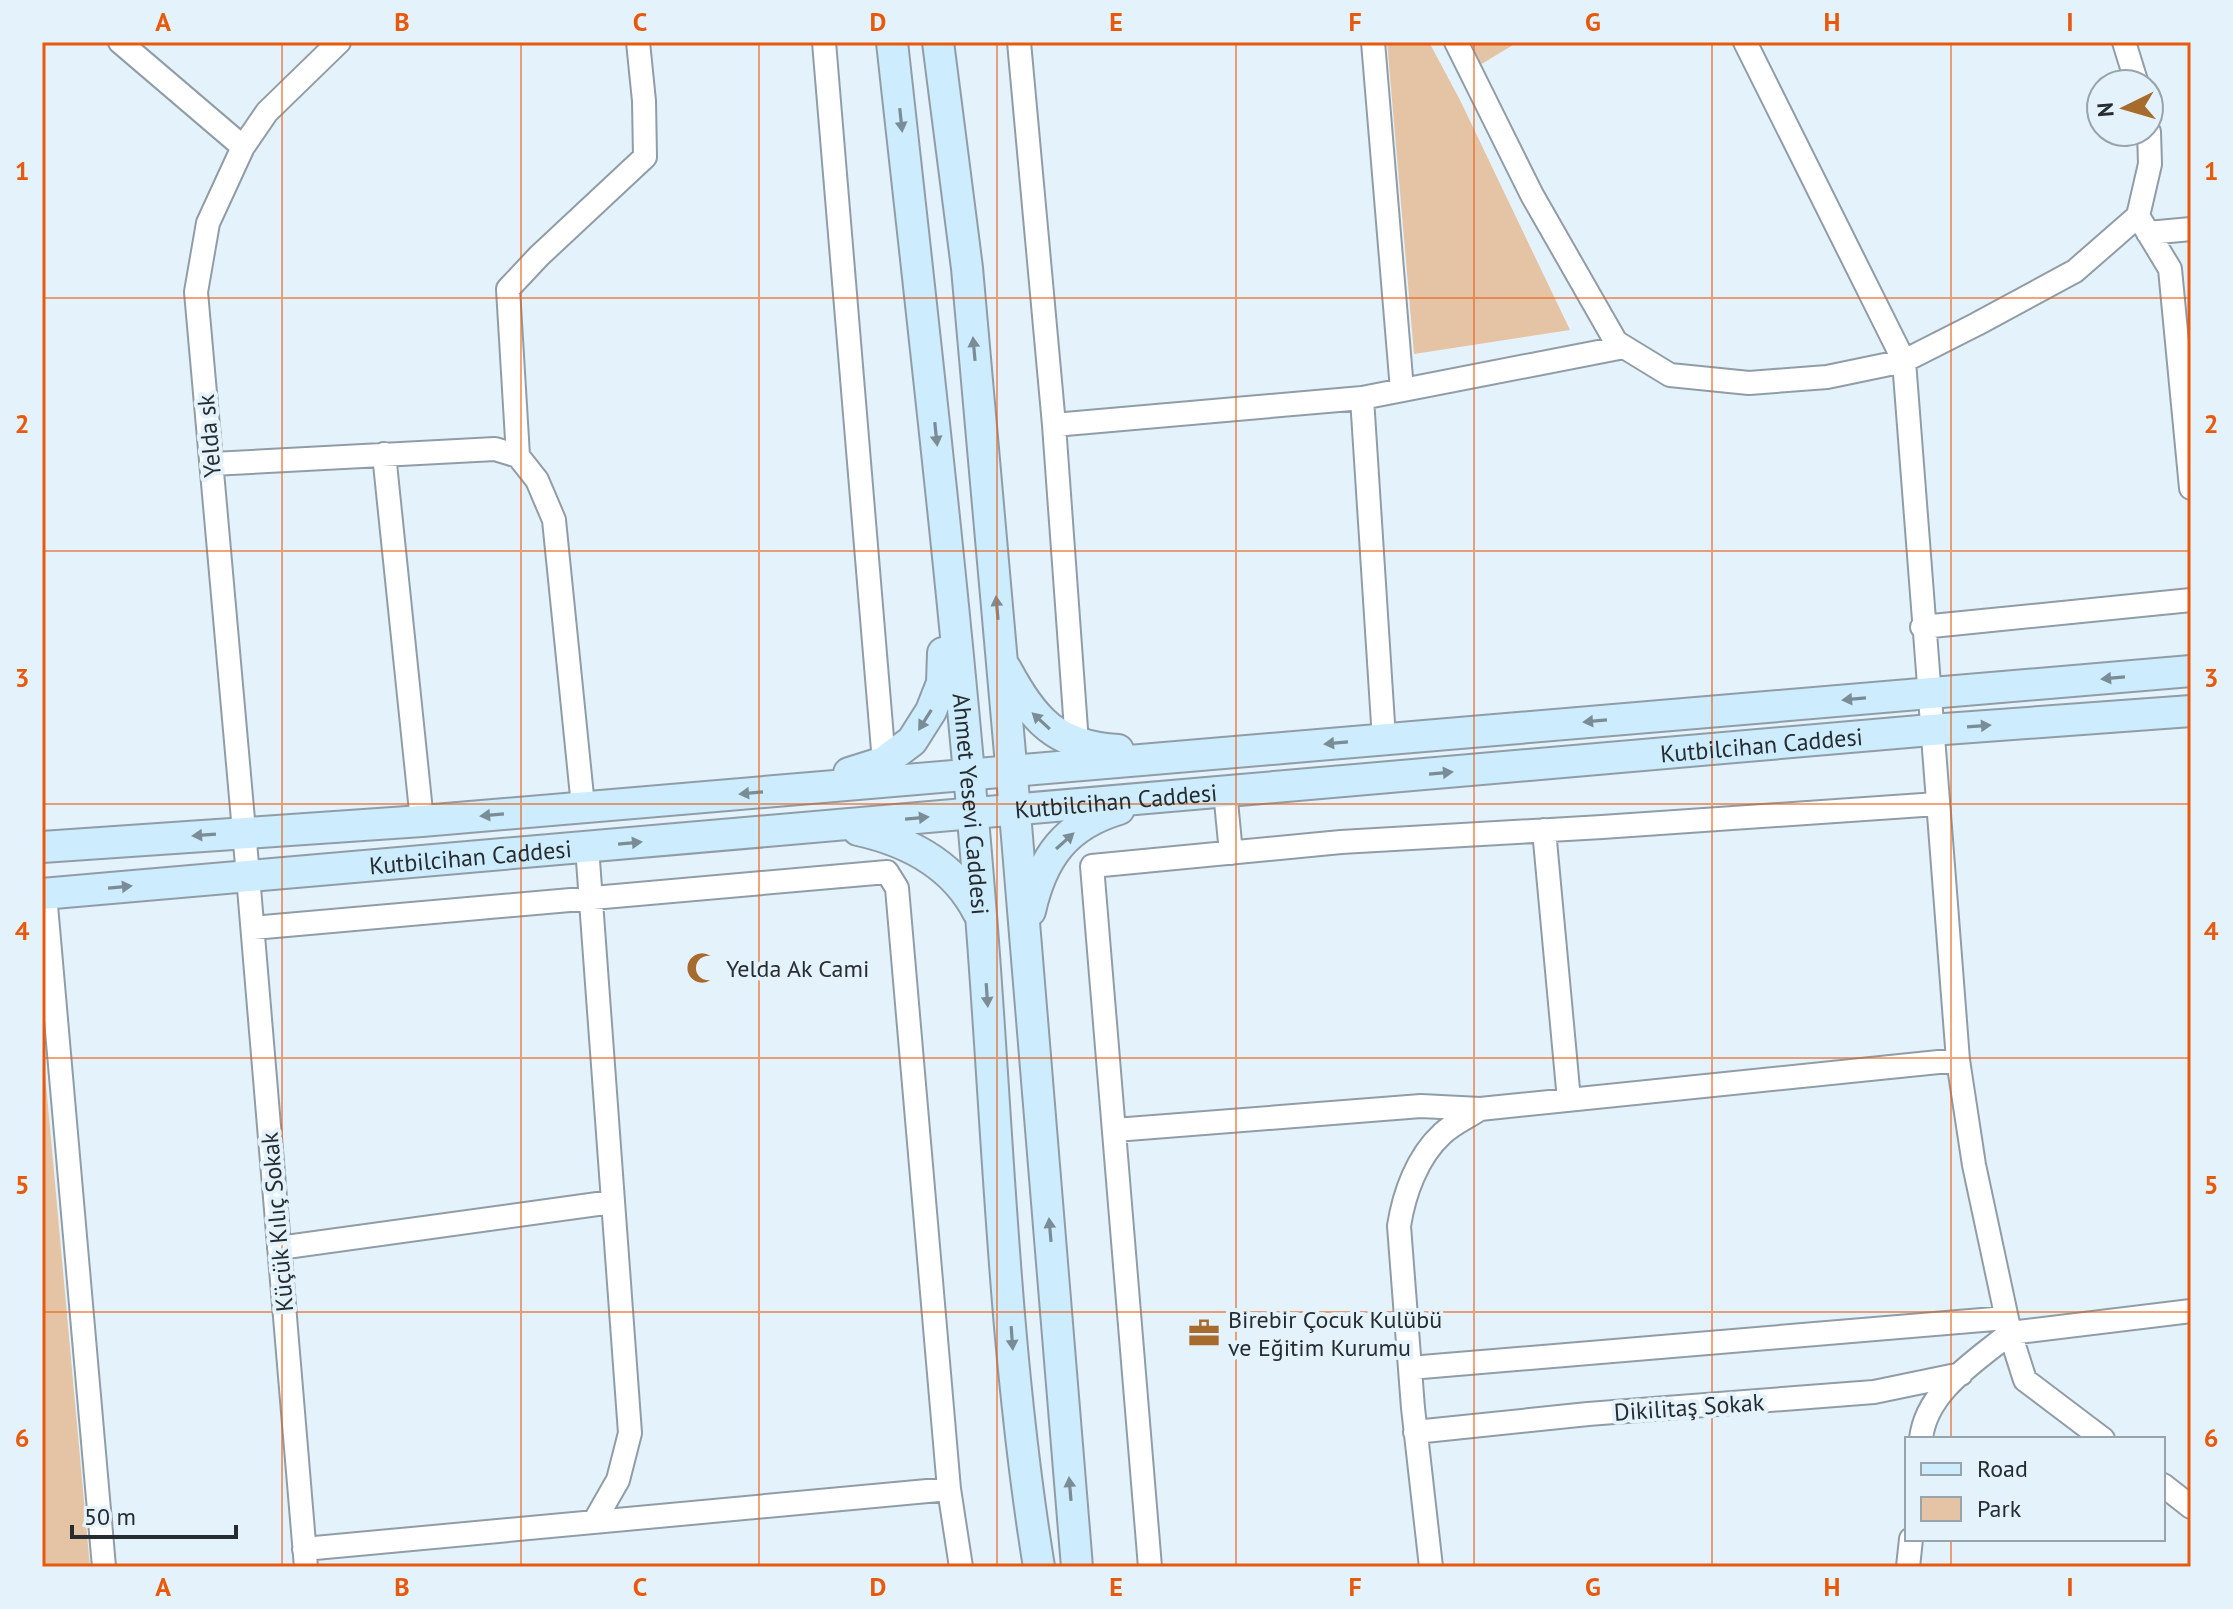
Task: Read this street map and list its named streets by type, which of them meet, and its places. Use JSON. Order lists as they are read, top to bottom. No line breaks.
{"streets":{"street":["Yelda sk","Kutbilcihan Caddesi","Ahmet Yesevi Caddesi","Küçük Kılıç Sokak","Dikilitaş Sokak"]},"crossings":[["Yelda sk","Kutbilcihan Caddesi"],["Yelda sk","Küçük Kılıç Sokak"],["Kutbilcihan Caddesi","Ahmet Yesevi Caddesi"],["Kutbilcihan Caddesi","Küçük Kılıç Sokak"]],"places":{"mosque":["Yelda Ak Cami"],"office":["Birebir Çocuk Kulübü ve Eğitim Kurumu"]},"legend":["Road","Park"],"scale_bar":"50 m","north":"left","grid":{"columns":["A","B","C","D","E","F","G","H","I"],"rows":["1","2","3","4","5","6"]}}
